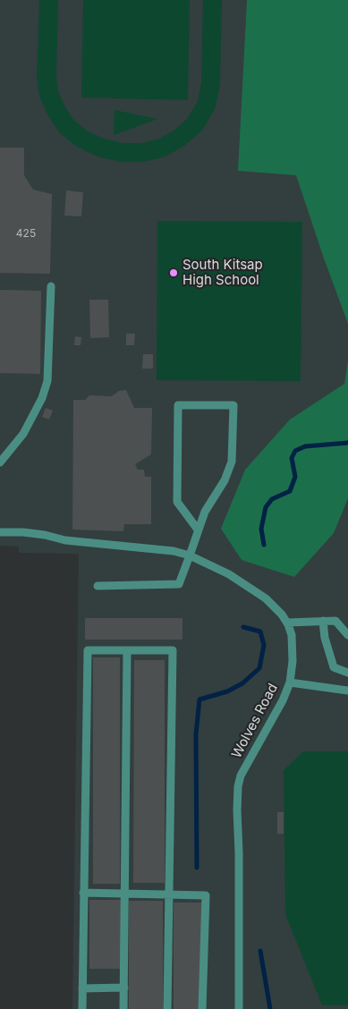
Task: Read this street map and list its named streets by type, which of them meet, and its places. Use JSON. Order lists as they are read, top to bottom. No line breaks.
{"streets":{"lane":["Wolves Road"]},"places":["South Kitsap High School"],"house_numbers":["425"]}
